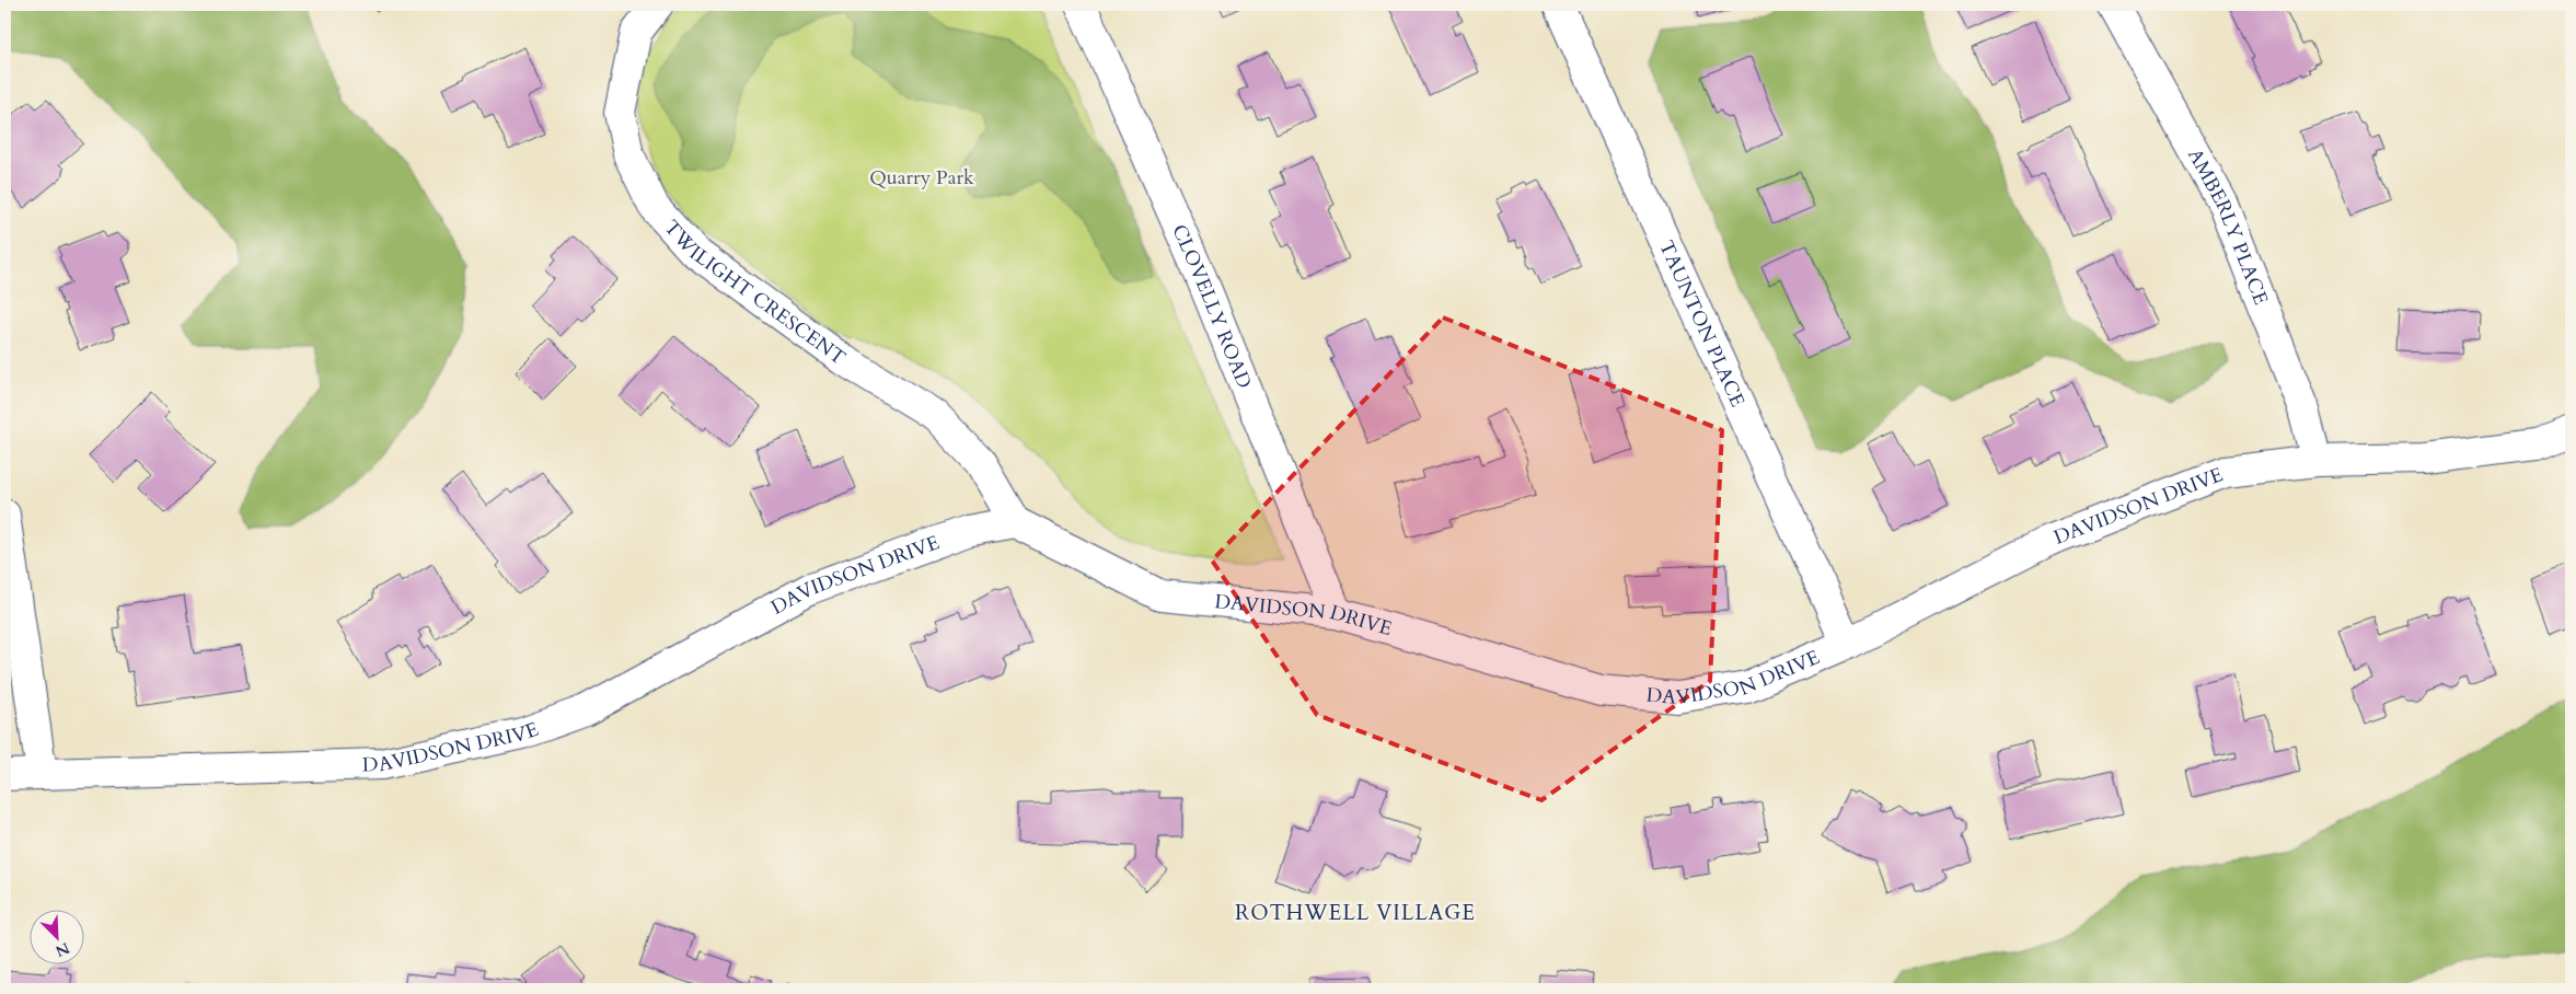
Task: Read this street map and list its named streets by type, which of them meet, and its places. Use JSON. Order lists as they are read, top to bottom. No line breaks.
{"streets":{"street":["AMBERLY PLACE","TWILIGHT CRESCENT","CLOVELLY ROAD","TAUNTON PLACE","DAVIDSON DRIVE"]},"crossings":[["AMBERLY PLACE","DAVIDSON DRIVE"],["TWILIGHT CRESCENT","DAVIDSON DRIVE"],["CLOVELLY ROAD","DAVIDSON DRIVE"],["TAUNTON PLACE","DAVIDSON DRIVE"]],"districts":["ROTHWELL VILLAGE"],"parks":["Quarry Park"],"north":"bottom right"}
